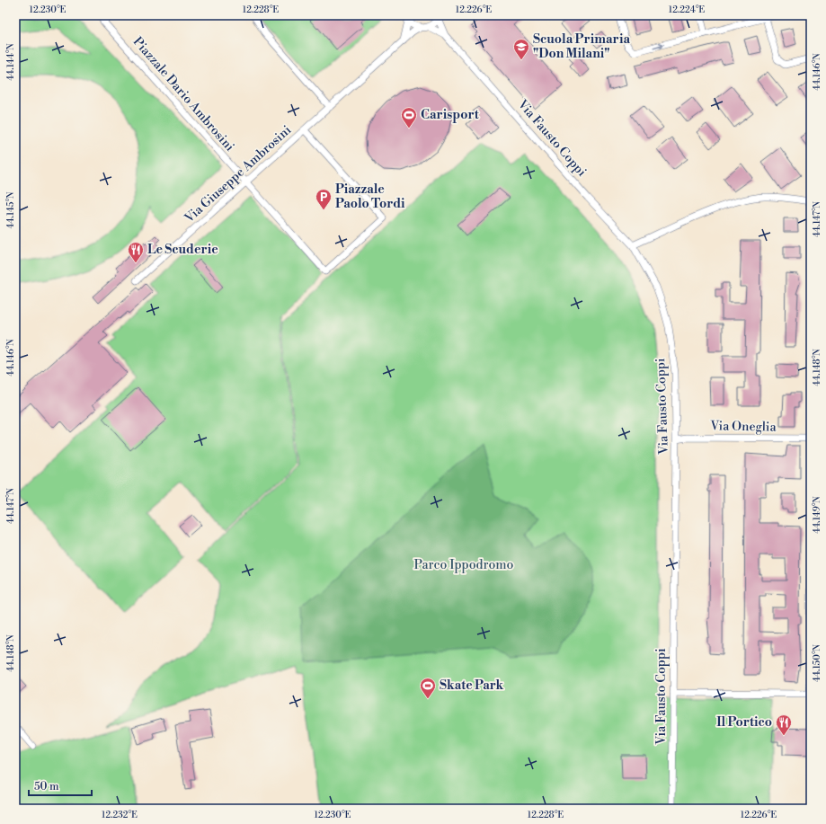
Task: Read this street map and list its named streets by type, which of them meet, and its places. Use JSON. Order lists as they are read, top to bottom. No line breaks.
{"streets":{"street":["Piazzale Dario Ambrosini","Via Fausto Coppi","Via Giuseppe Ambrosini","Via Oneglia"]},"crossings":[["Piazzale Dario Ambrosini","Via Giuseppe Ambrosini"],["Via Fausto Coppi","Via Oneglia"]],"parks":["Parco Ippodromo"],"places":{"school or university":["Scuola Primaria \"Don Milani\""],"sports":["Carisport","Skate Park"],"parking":["Piazzale Paolo Tordi"],"restaurant":["Le Scuderie","Il Portico"]},"scale_bar":"50 m","coordinates":["12.230°E","12.228°E","12.226°E","12.224°E","44.144°N","44.146°N","44.145°N","44.147°N","44.148°N","44.149°N","44.150°N","12.232°E"]}
